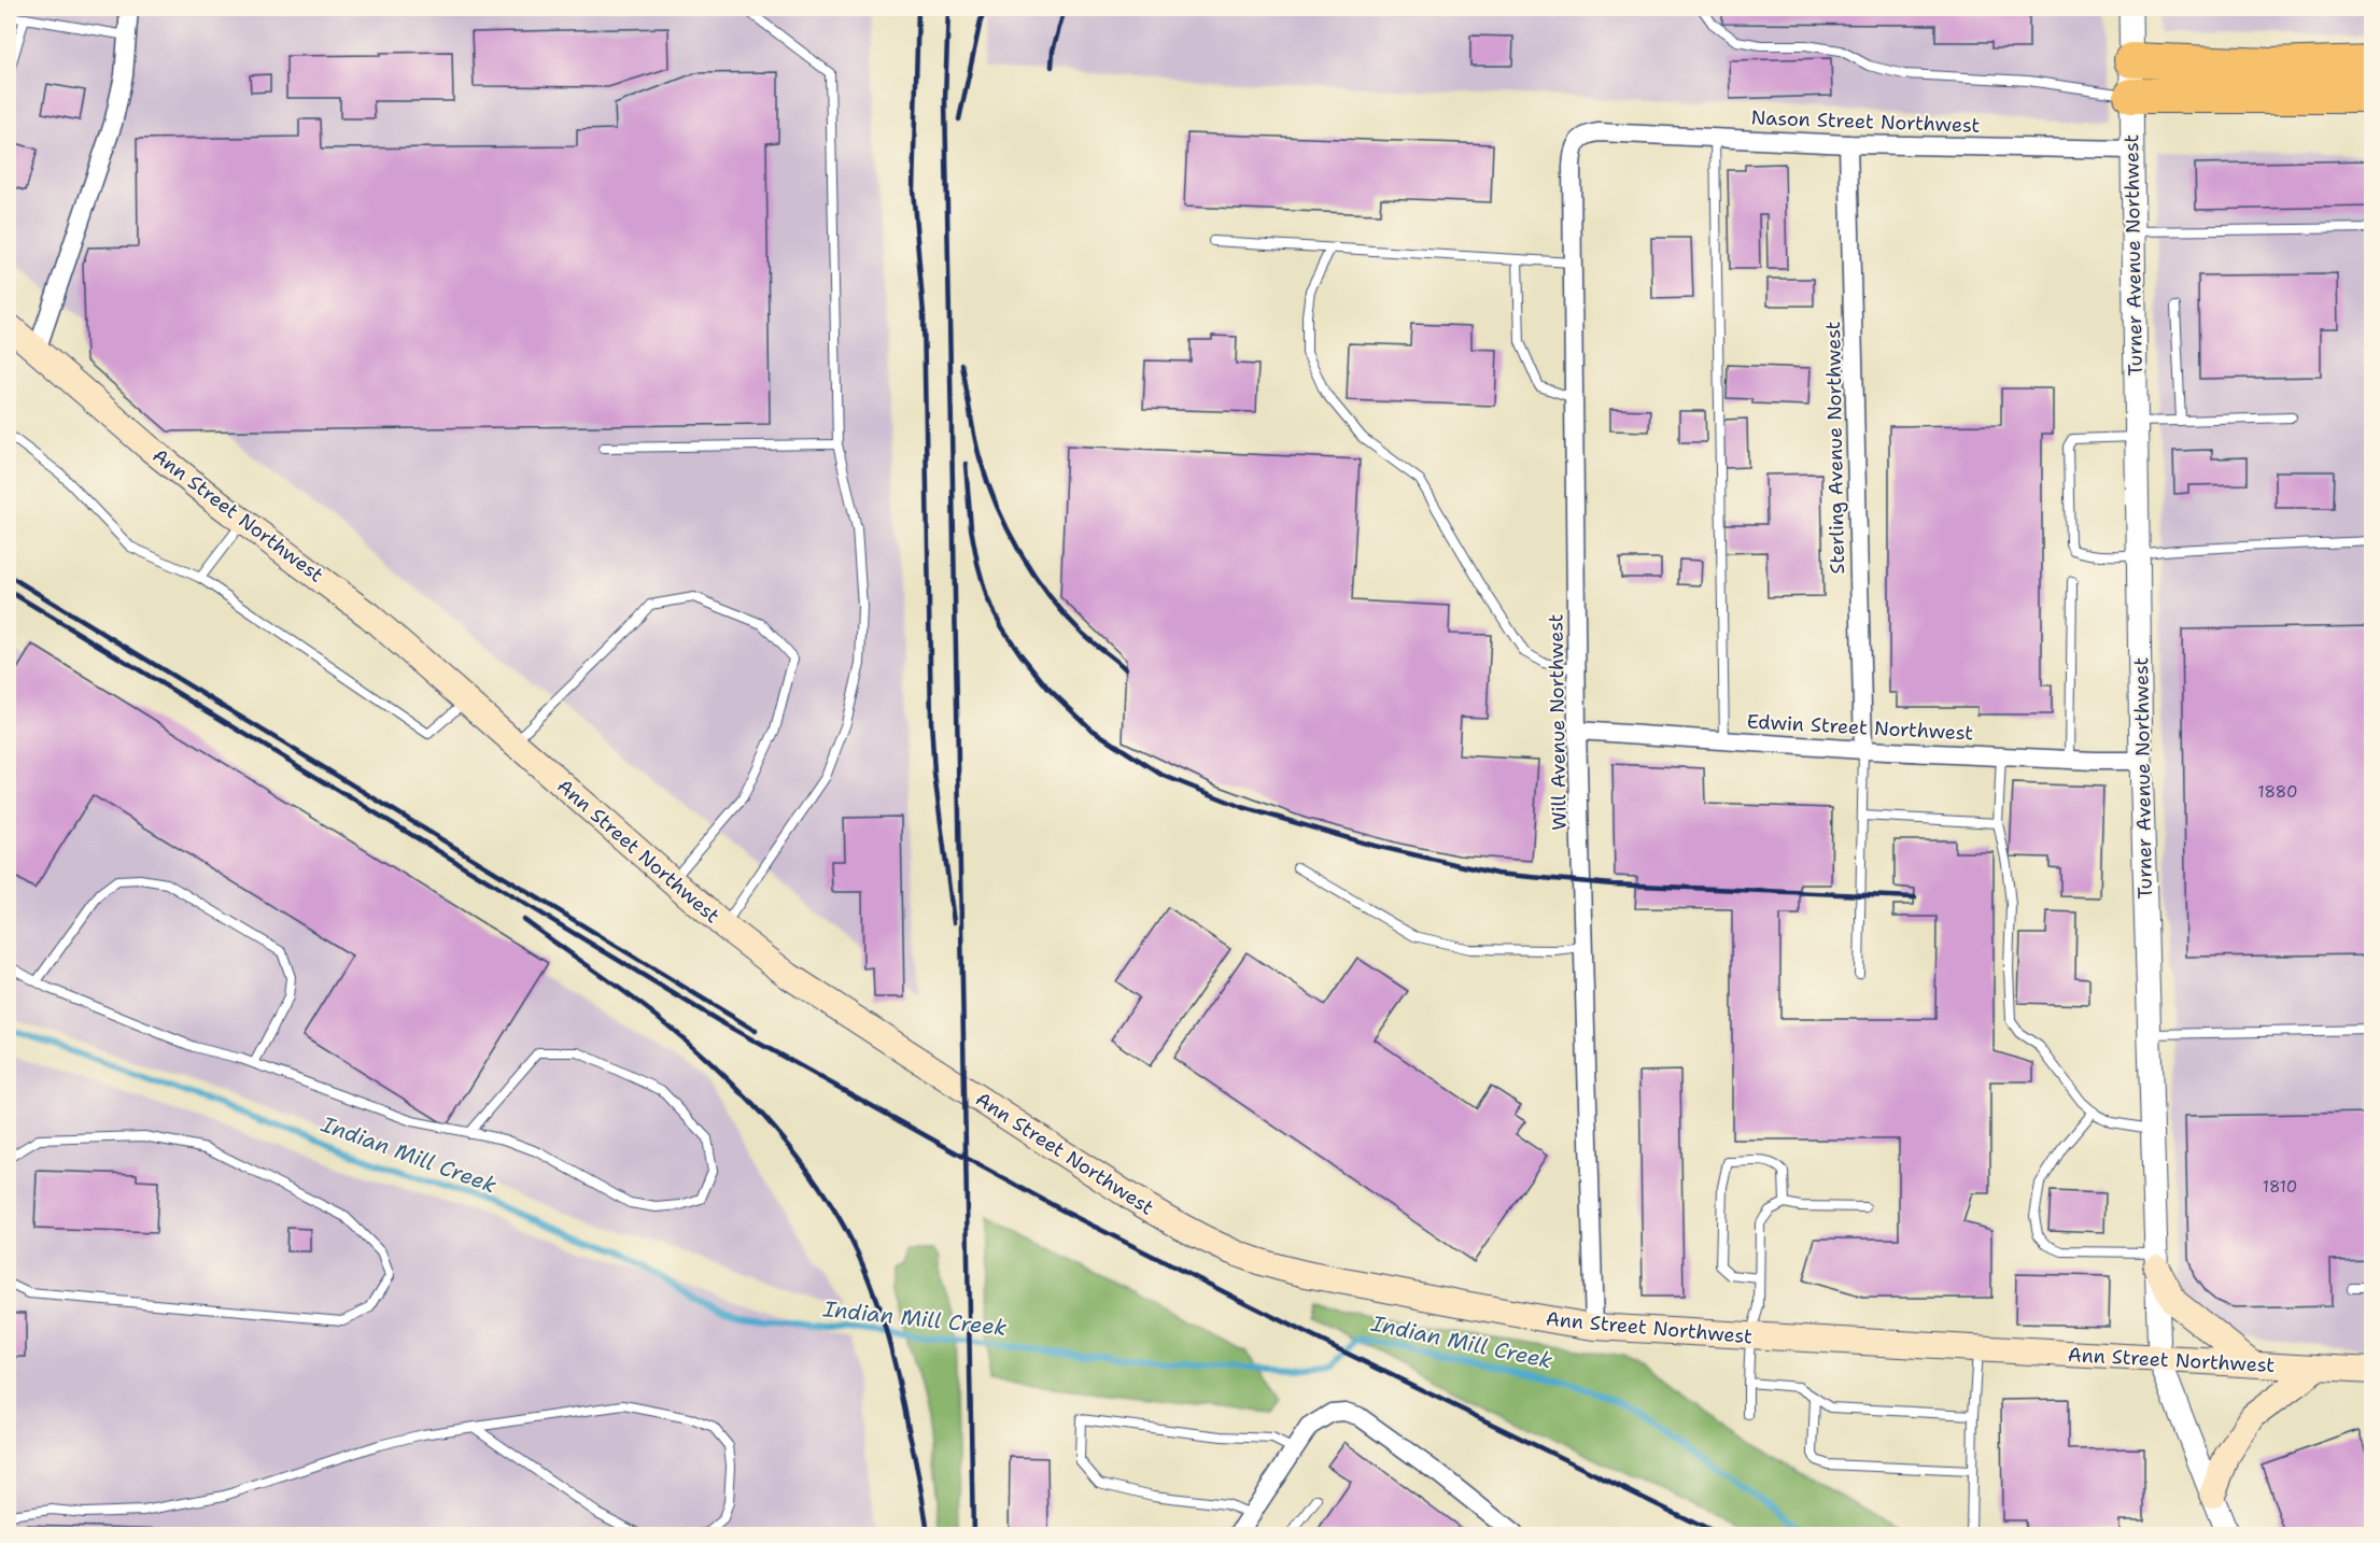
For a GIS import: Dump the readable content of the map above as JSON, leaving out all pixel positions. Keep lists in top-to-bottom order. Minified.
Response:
{"streets":{"main road":["Ann Street Northwest"],"street":["Nason Street Northwest","Turner Avenue Northwest","Sterling Avenue Northwest","Will Avenue Northwest","Edwin Street Northwest"]},"crossings":[["Nason Street Northwest","Turner Avenue Northwest"],["Nason Street Northwest","Sterling Avenue Northwest"],["Nason Street Northwest","Will Avenue Northwest"],["Turner Avenue Northwest","Ann Street Northwest"],["Turner Avenue Northwest","Edwin Street Northwest"],["Sterling Avenue Northwest","Edwin Street Northwest"],["Ann Street Northwest","Will Avenue Northwest"],["Will Avenue Northwest","Edwin Street Northwest"]],"water":["Indian Mill Creek"],"house_numbers":["1880","1810"]}
